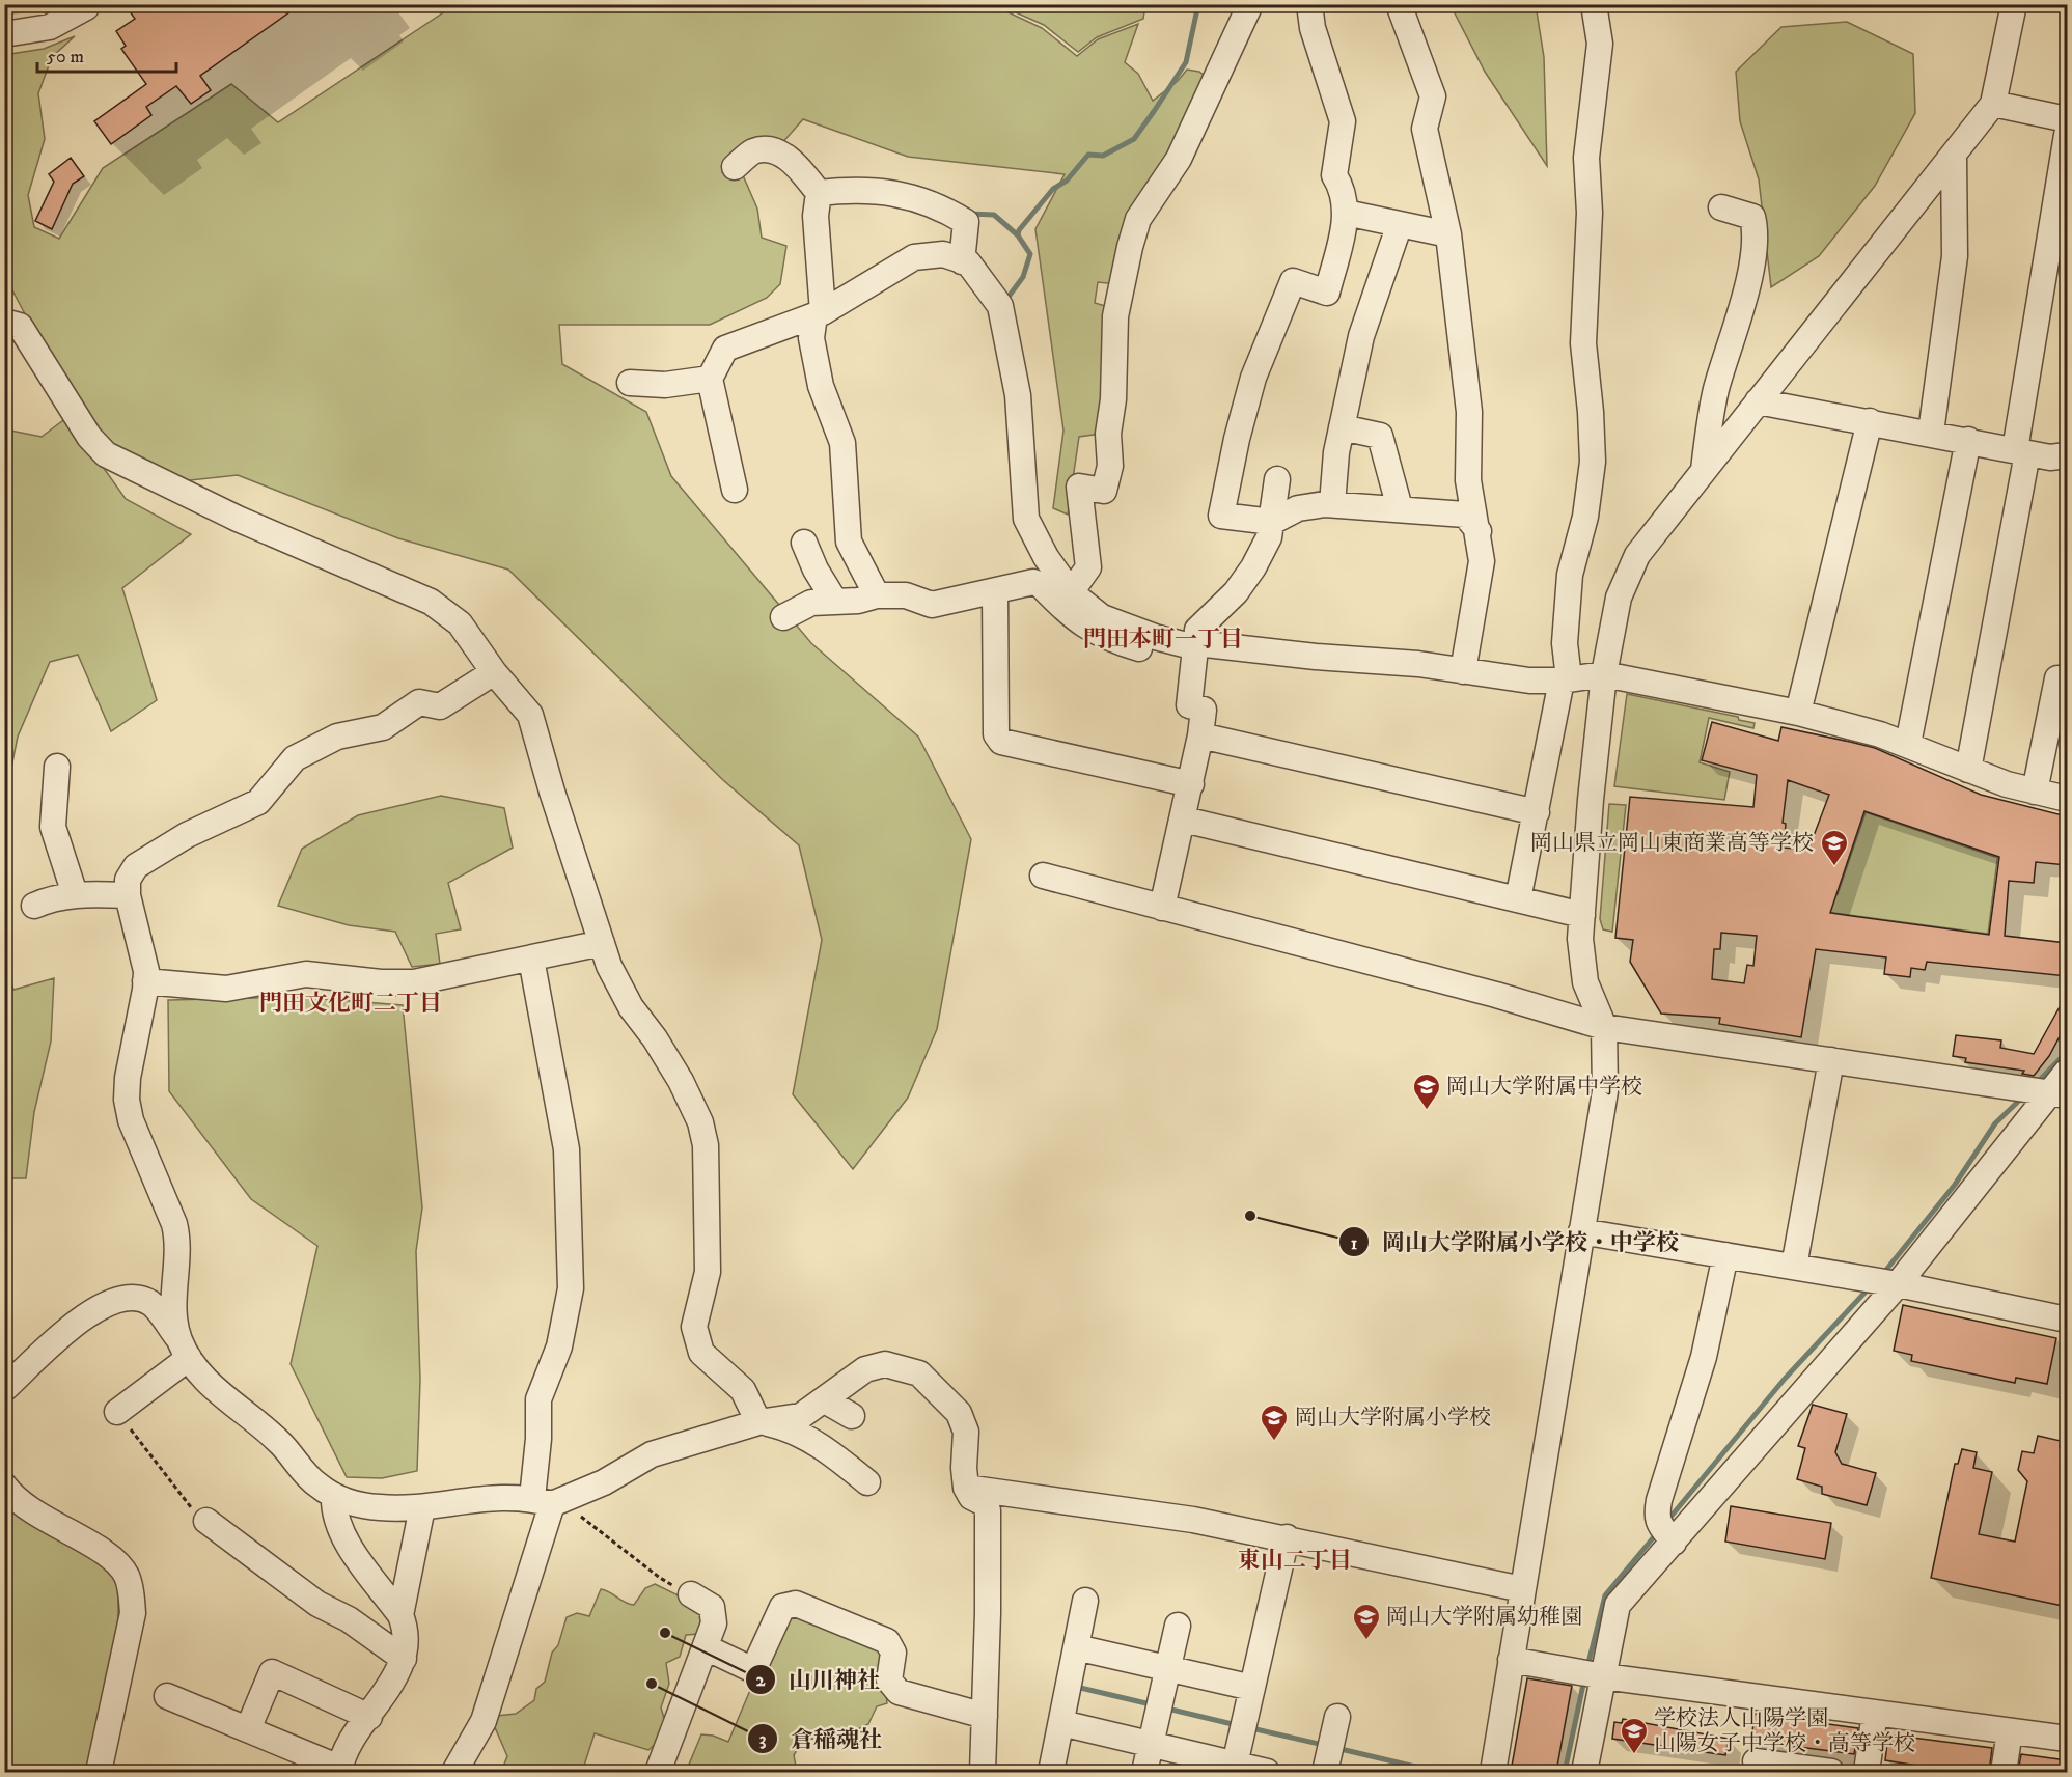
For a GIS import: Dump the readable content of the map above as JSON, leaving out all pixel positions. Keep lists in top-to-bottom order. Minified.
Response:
{"districts":["門田本町一丁目","門田文化町二丁目","東山二丁目"],"places":{"school or university":["岡山県立岡山東商業高等学校","岡山大学附属中学校","岡山大学附属小学校","岡山大学附属幼稚園","学校法人山陽学園 山陽女子中学校・高等学校"],"other":["岡山大学附属小学校・中学校","山川神社","倉稲魂社"]},"scale_bar":"50 m"}
